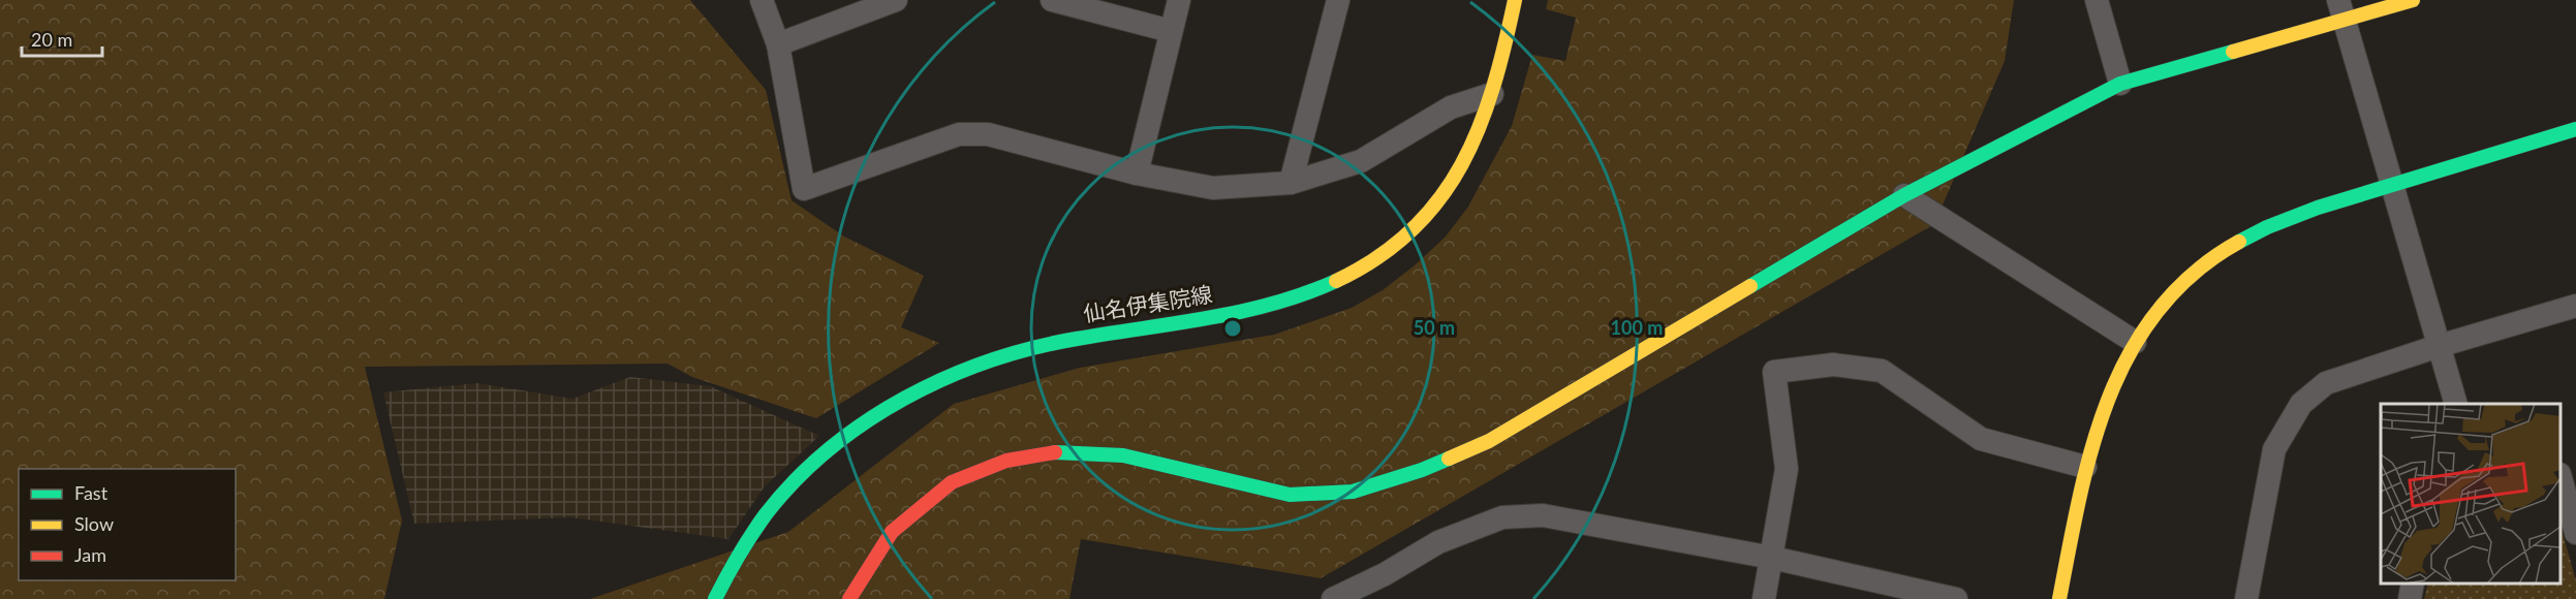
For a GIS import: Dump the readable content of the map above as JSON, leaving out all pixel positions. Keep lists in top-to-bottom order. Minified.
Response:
{"streets":{"street":["仙名伊集院線"]},"legend":["Fast","Slow","Jam"],"scale_bar":"20 m","rings":["50 m","100 m"]}
